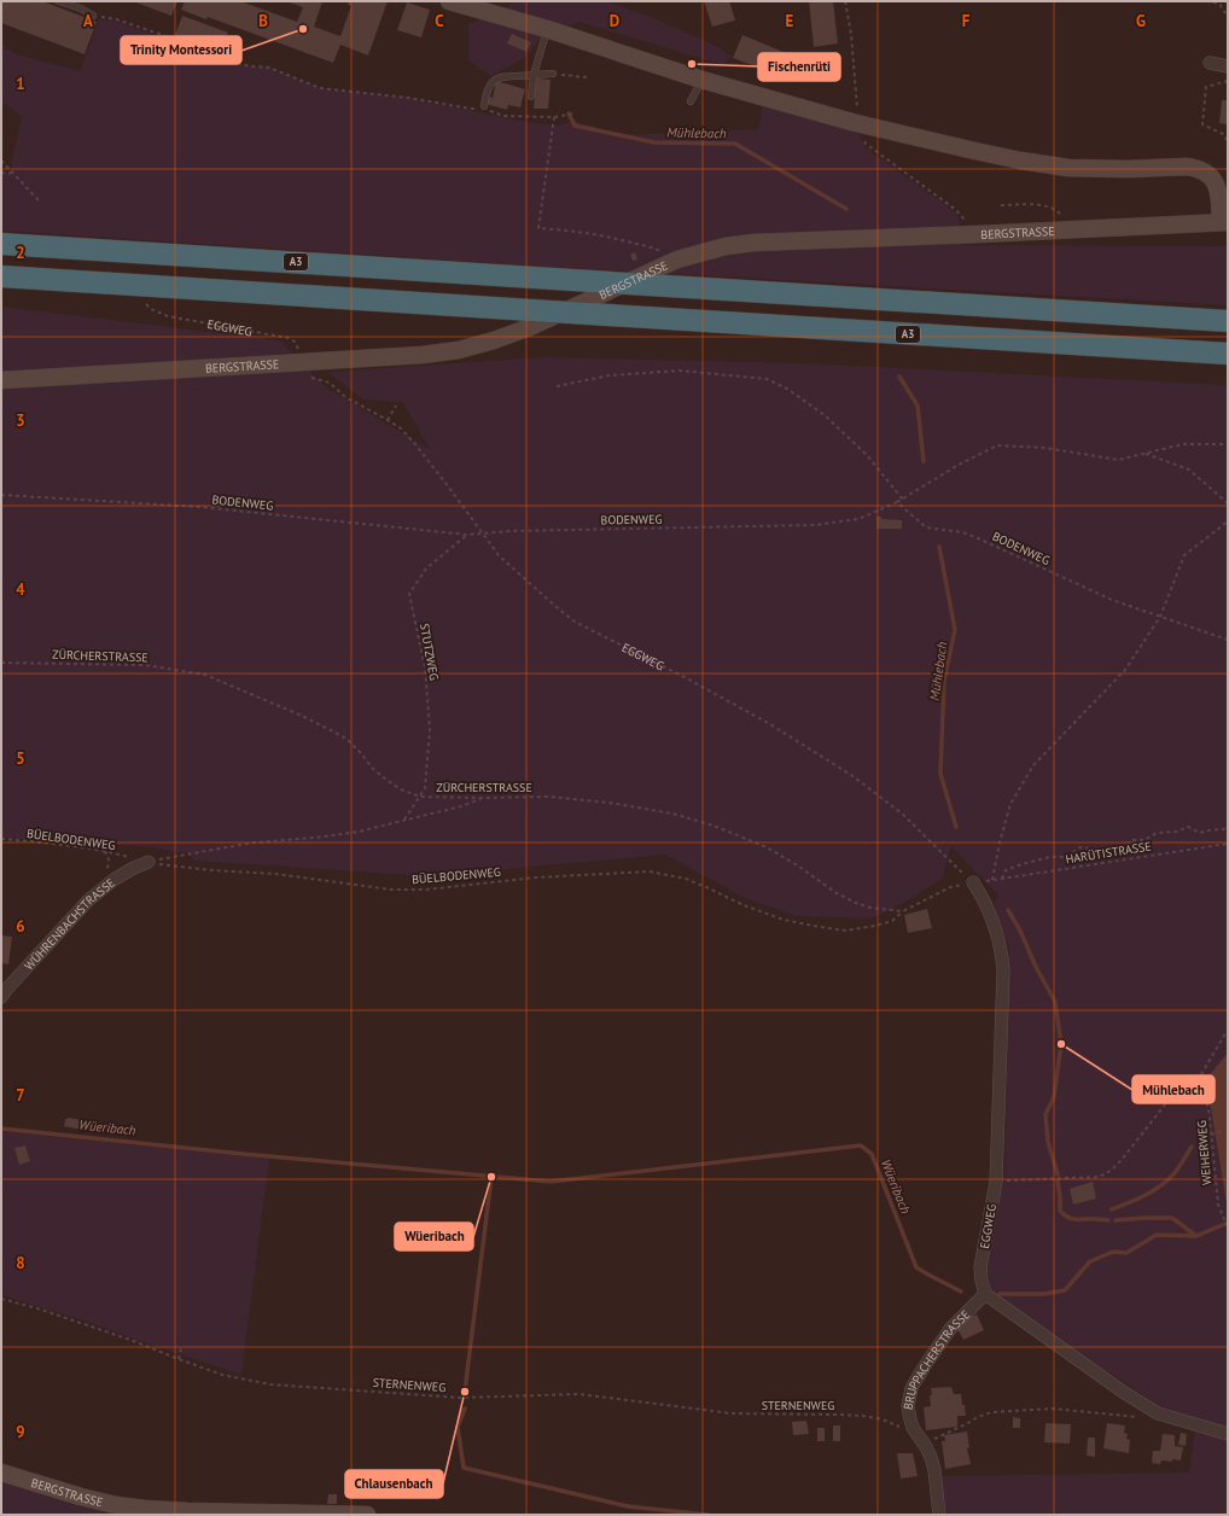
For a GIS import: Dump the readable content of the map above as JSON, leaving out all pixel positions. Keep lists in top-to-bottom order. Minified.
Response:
{"streets":{"highway":["A3"],"street":["BERGSTRASSE","EGGWEG","WÜHRENBACHSTRASSE","BRUPPACHERSTRASSE"],"path":["BODENWEG","STUTZWEG","ZÜRCHERSTRASSE","BÜELBODENWEG","HARÜTISTRASSE","WEIHERWEG","STERNENWEG"]},"crossings":[["BERGSTRASSE","EGGWEG"],["EGGWEG","BODENWEG"],["EGGWEG","BRUPPACHERSTRASSE"],["BODENWEG","STUTZWEG"],["BODENWEG","HARÜTISTRASSE"],["STUTZWEG","ZÜRCHERSTRASSE"],["ZÜRCHERSTRASSE","BÜELBODENWEG"],["BÜELBODENWEG","WÜHRENBACHSTRASSE"],["BRUPPACHERSTRASSE","STERNENWEG"]],"water":["Mühlebach","Wüeribach"],"places":["Trinity Montessori","Fischenrüti","Mühlebach","Wüeribach","Chlausenbach"],"grid":{"columns":["A","B","C","D","E","F","G"],"rows":["1","2","3","4","5","6","7","8","9"]}}
